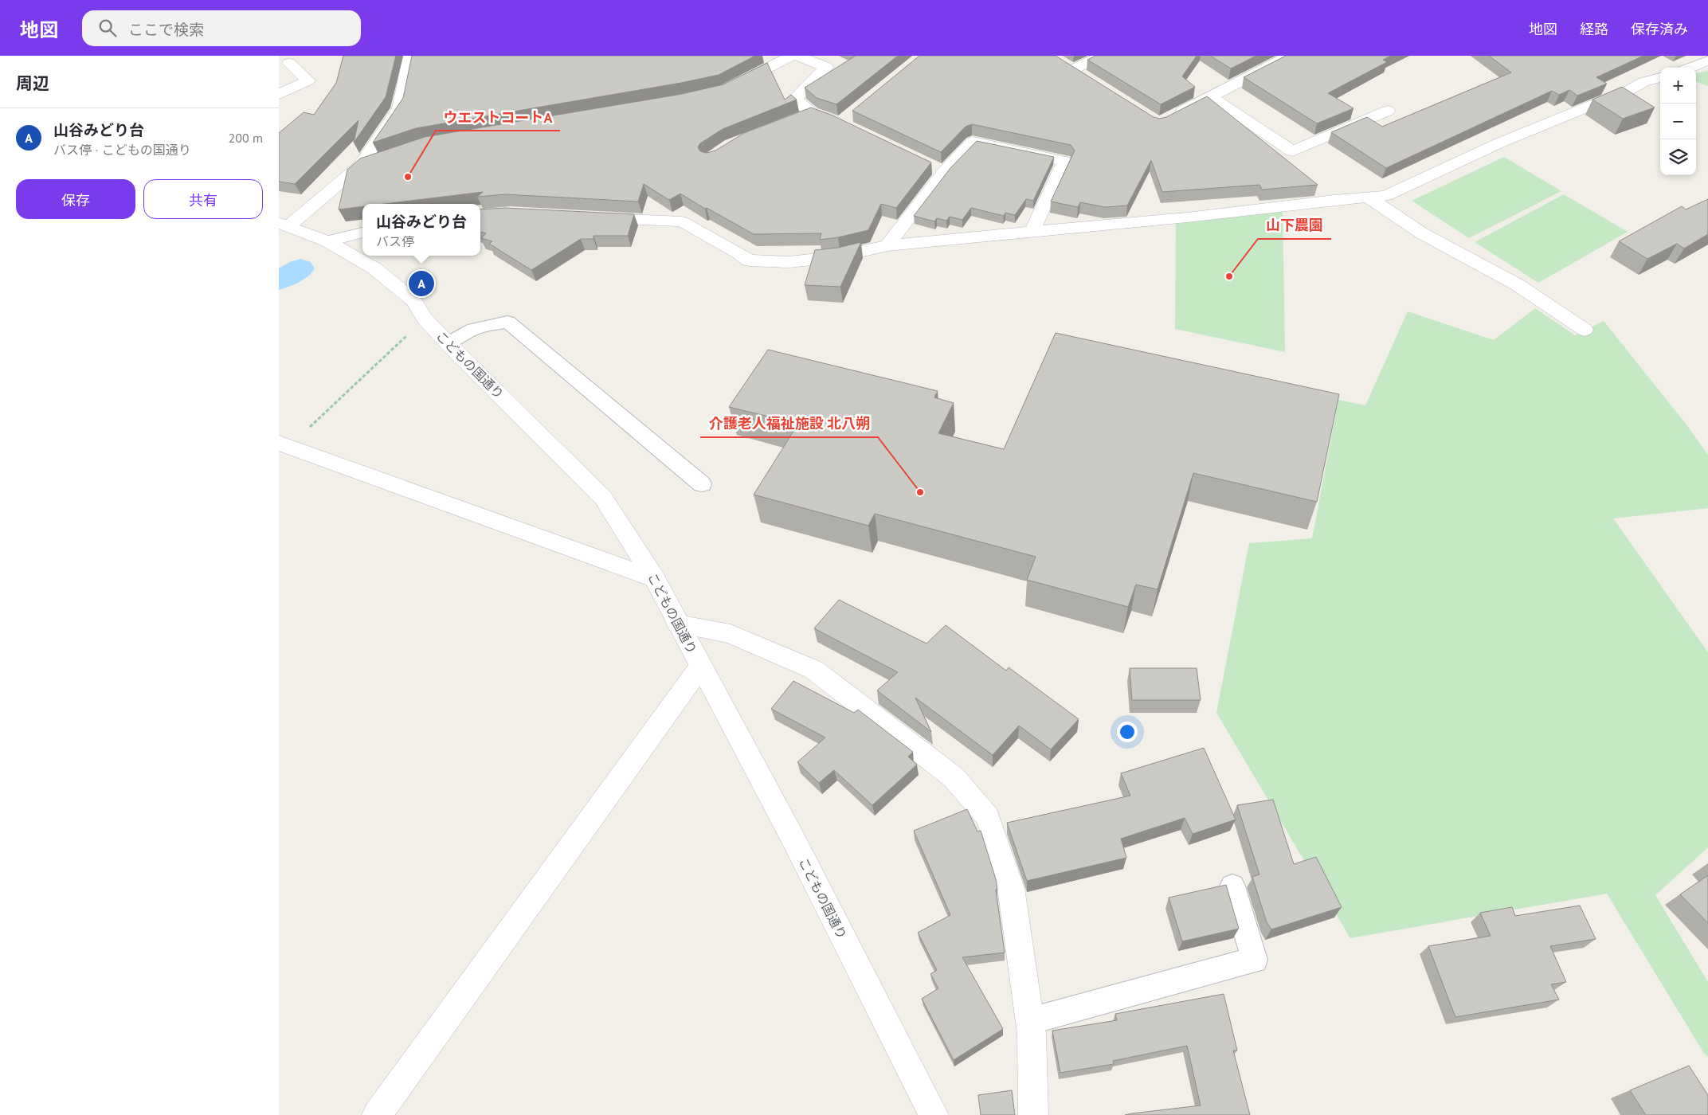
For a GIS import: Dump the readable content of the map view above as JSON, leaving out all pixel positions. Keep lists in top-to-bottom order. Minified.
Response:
{"streets":{"street":["こどもの国通り"]},"places":["ウエストコートA","山下農園","介護老人福祉施設 北八朔"],"page":{"header":"地図","search":"ここで検索","nav":["地図","経路","保存済み"],"heading":"周辺","map_buttons":["+","−"],"list":[{"mark":"A","name":"山谷みどり台","note":"バス停 · こどもの国通り","value":"200 m"}],"buttons":["保存","共有"],"popup":["山谷みどり台","バス停"],"pins":"A"}}
